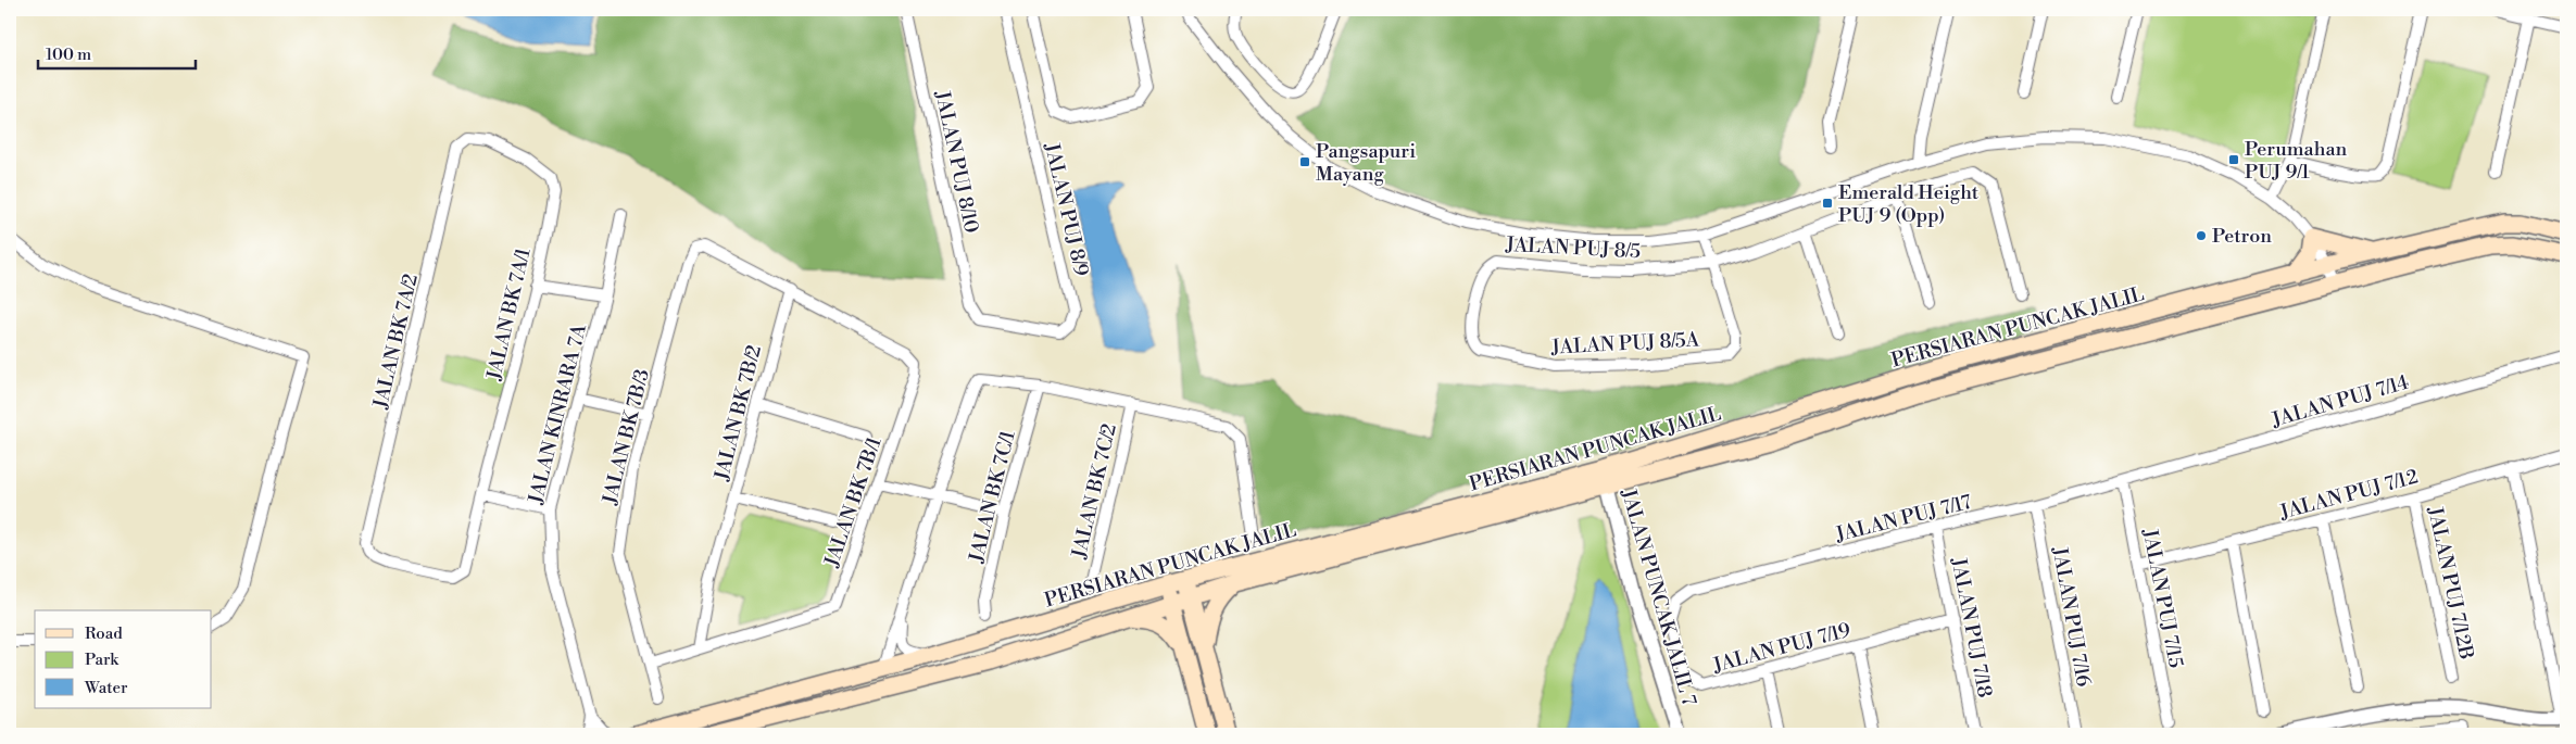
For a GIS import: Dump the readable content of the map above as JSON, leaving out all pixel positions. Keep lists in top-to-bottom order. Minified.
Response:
{"streets":{"main road":["PERSIARAN PUNCAK JALIL"],"street":["JALAN PUJ 8/10","JALAN PUJ 8/9","JALAN PUJ 8/5","JALAN BK 7A/1","JALAN BK 7A/2","JALAN PUJ 8/5A","JALAN PUJ 7/14","JALAN BK 7B/2","JALAN KINRARA 7A","JALAN BK 7B/3","JALAN BK 7C/2","JALAN PUJ 7/12","JALAN BK 7C/1","JALAN BK 7B/1","JALAN PUJ 7/17","JALAN PUJ 7/12B","JALAN PUNCAK JALIL 7","JALAN PUJ 7/15","JALAN PUJ 7/16","JALAN PUJ 7/18","JALAN PUJ 7/19"]},"crossings":[["JALAN PUJ 8/10","JALAN PUJ 8/9"],["JALAN PUJ 8/5","JALAN PUJ 8/5A"],["JALAN BK 7A/1","JALAN BK 7A/2"],["PERSIARAN PUNCAK JALIL","JALAN PUNCAK JALIL 7"],["JALAN PUJ 7/14","JALAN PUJ 7/17"],["JALAN PUJ 7/14","JALAN PUJ 7/15"],["JALAN BK 7B/2","JALAN BK 7B/3"],["JALAN BK 7B/2","JALAN BK 7B/1"],["JALAN BK 7B/3","JALAN BK 7B/1"],["JALAN PUJ 7/12","JALAN PUJ 7/12B"],["JALAN PUJ 7/12","JALAN PUJ 7/15"],["JALAN PUJ 7/17","JALAN PUJ 7/15"],["JALAN PUJ 7/17","JALAN PUJ 7/16"],["JALAN PUJ 7/17","JALAN PUJ 7/18"],["JALAN PUJ 7/17","JALAN PUJ 7/19"],["JALAN PUJ 7/18","JALAN PUJ 7/19"]],"places":{"transit":["Perumahan PUJ 9/1","Pangsapuri Mayang","Emerald Height PUJ 9 (Opp)"],"other":["Petron"]},"legend":["Road","Park","Water"],"scale_bar":"100 m"}
